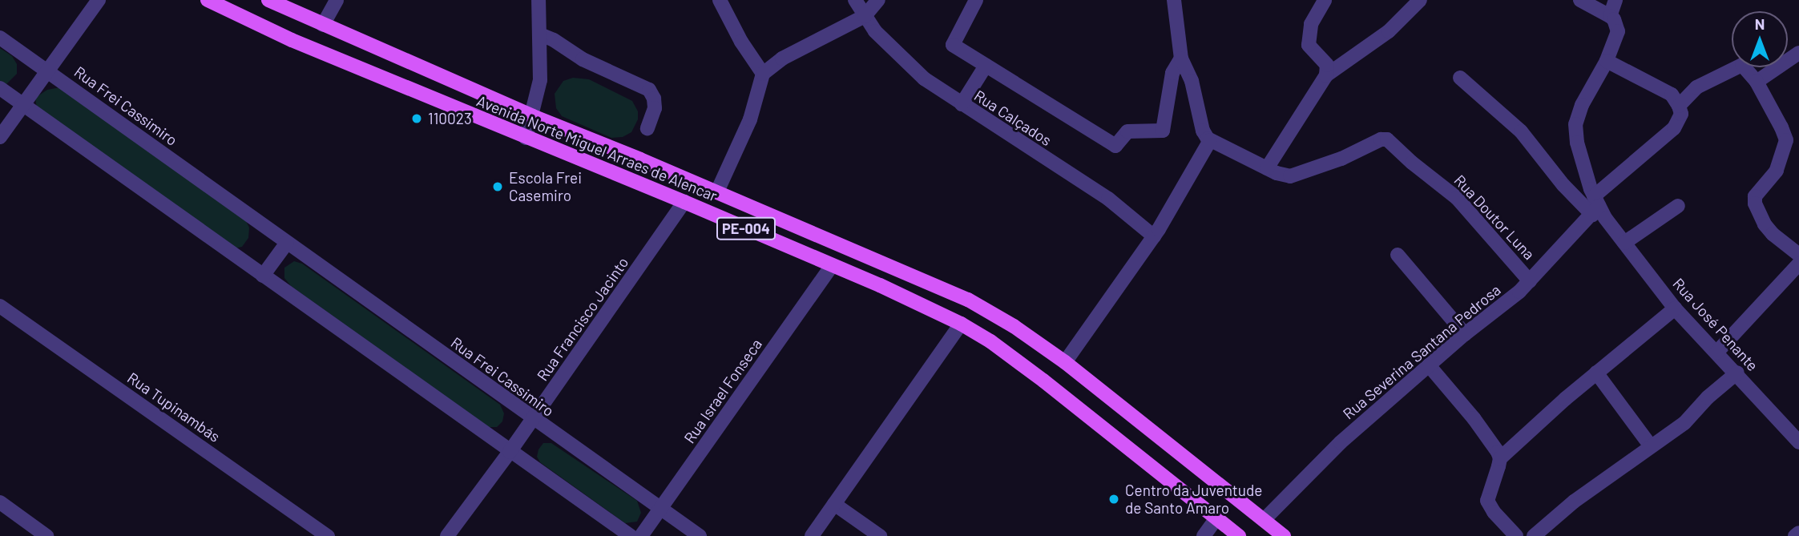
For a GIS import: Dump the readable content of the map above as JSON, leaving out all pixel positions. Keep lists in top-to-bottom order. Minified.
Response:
{"streets":{"main road":["Avenida Norte Miguel Arraes de Alencar","PE-004"],"street":["Rua Frei Cassimiro","Rua Calçados","Rua Doutor Luna","Rua Francisco Jacinto","Rua José Penante","Rua Severina Santana Pedrosa","Rua Israel Fonseca","Rua Tupinambás"]},"crossings":[["Rua Frei Cassimiro","Rua Francisco Jacinto"],["Rua Frei Cassimiro","Rua Israel Fonseca"],["Avenida Norte Miguel Arraes de Alencar","Rua Francisco Jacinto"],["Avenida Norte Miguel Arraes de Alencar","Rua Severina Santana Pedrosa"],["Avenida Norte Miguel Arraes de Alencar","Rua Israel Fonseca"],["Rua Doutor Luna","Rua Severina Santana Pedrosa"],["Rua José Penante","Rua Severina Santana Pedrosa"]],"places":["110023","Escola Frei Casemiro","Centro da Juventude de Santo Amaro"],"north":"top"}
